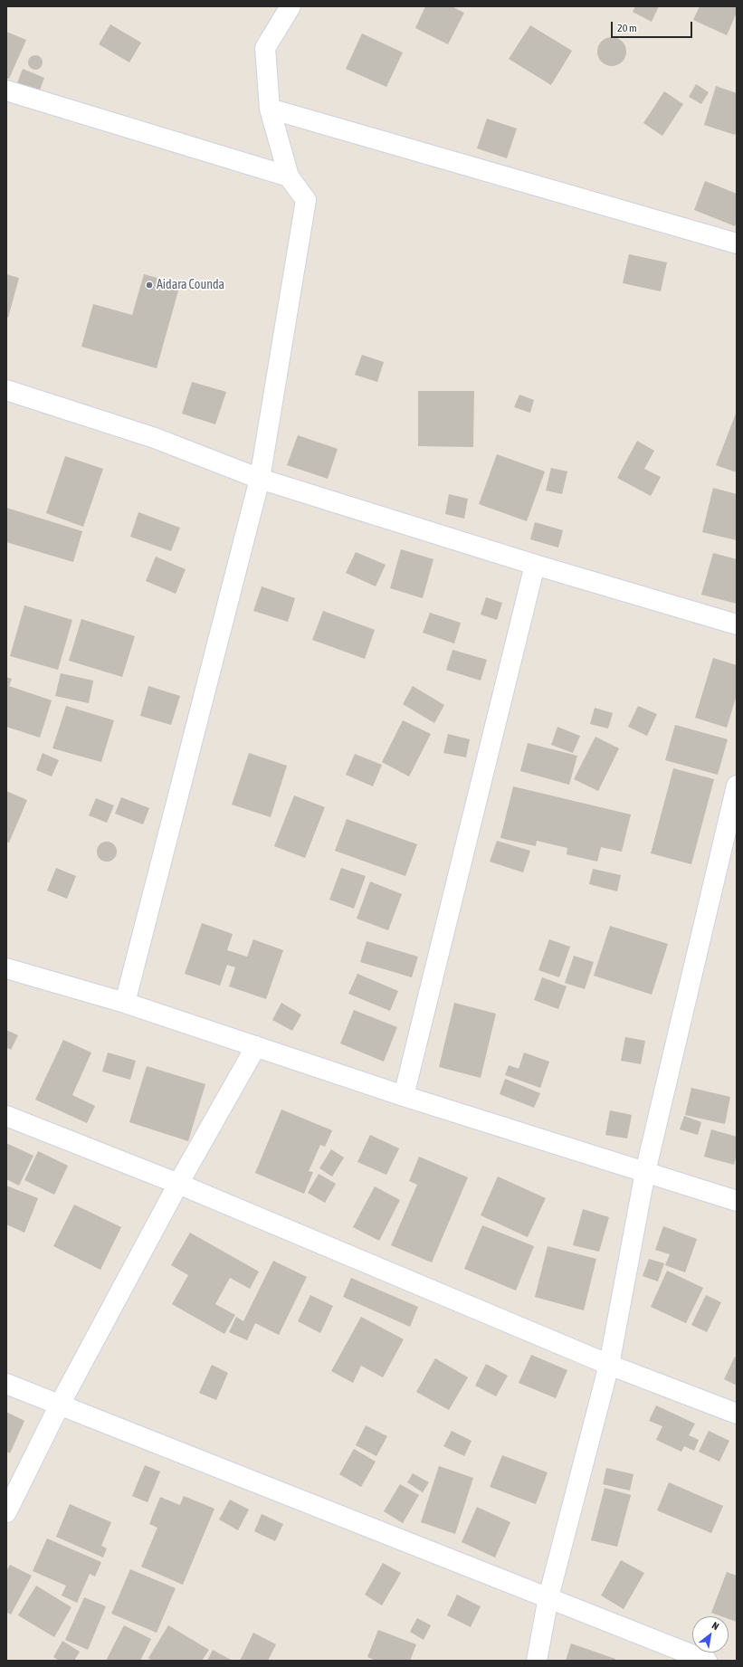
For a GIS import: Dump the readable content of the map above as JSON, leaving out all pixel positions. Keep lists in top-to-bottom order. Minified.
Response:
{"places":["Aidara Counda"],"scale_bar":"20 m","north":"top right"}
